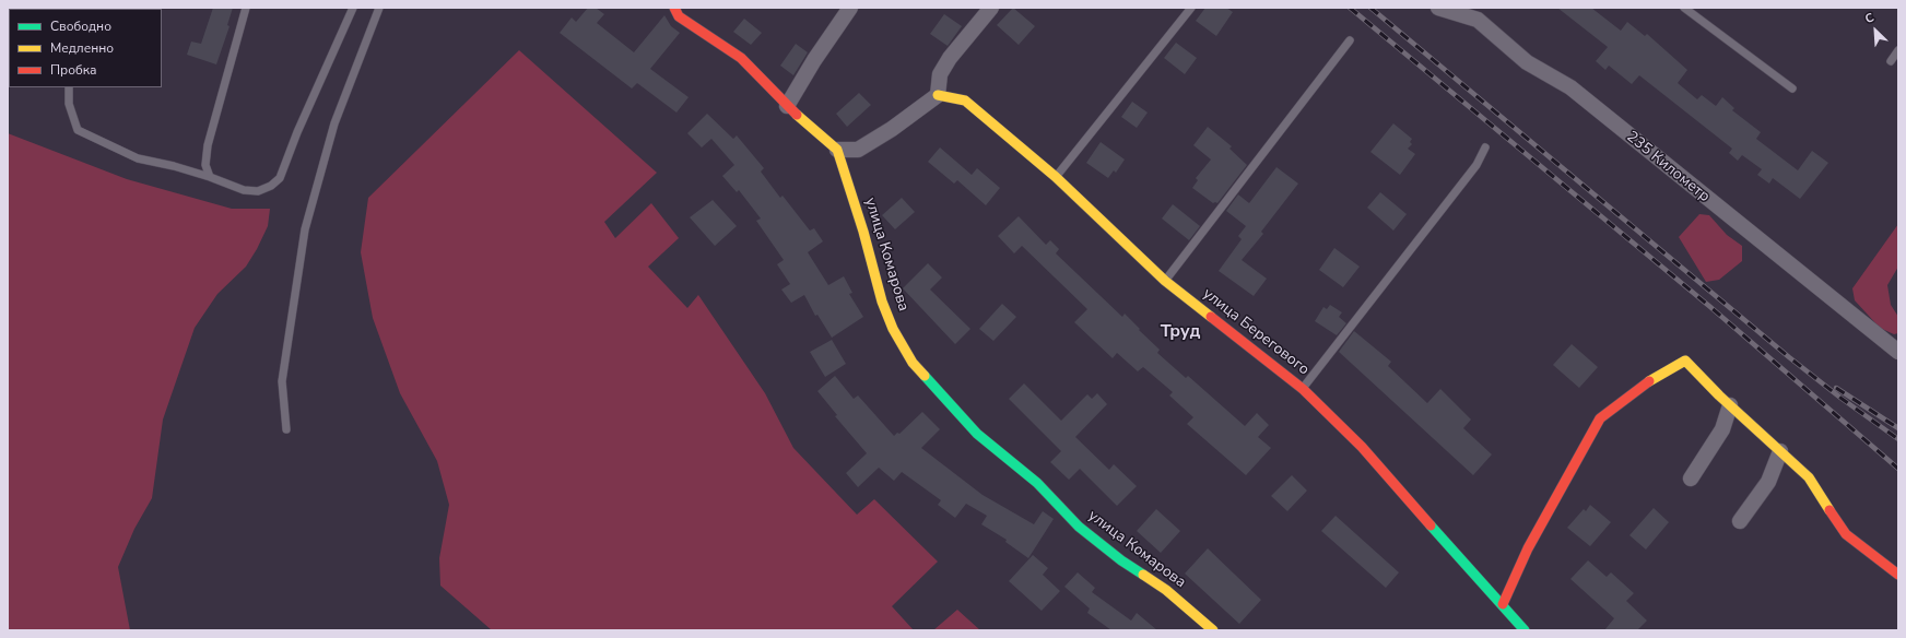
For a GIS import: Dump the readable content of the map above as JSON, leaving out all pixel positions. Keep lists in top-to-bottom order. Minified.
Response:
{"streets":{"street":["235 Километр","улица Комарова","улица Берегового"]},"districts":["Труд"],"legend":["Свободно","Медленно","Пробка"],"north":"top left"}
